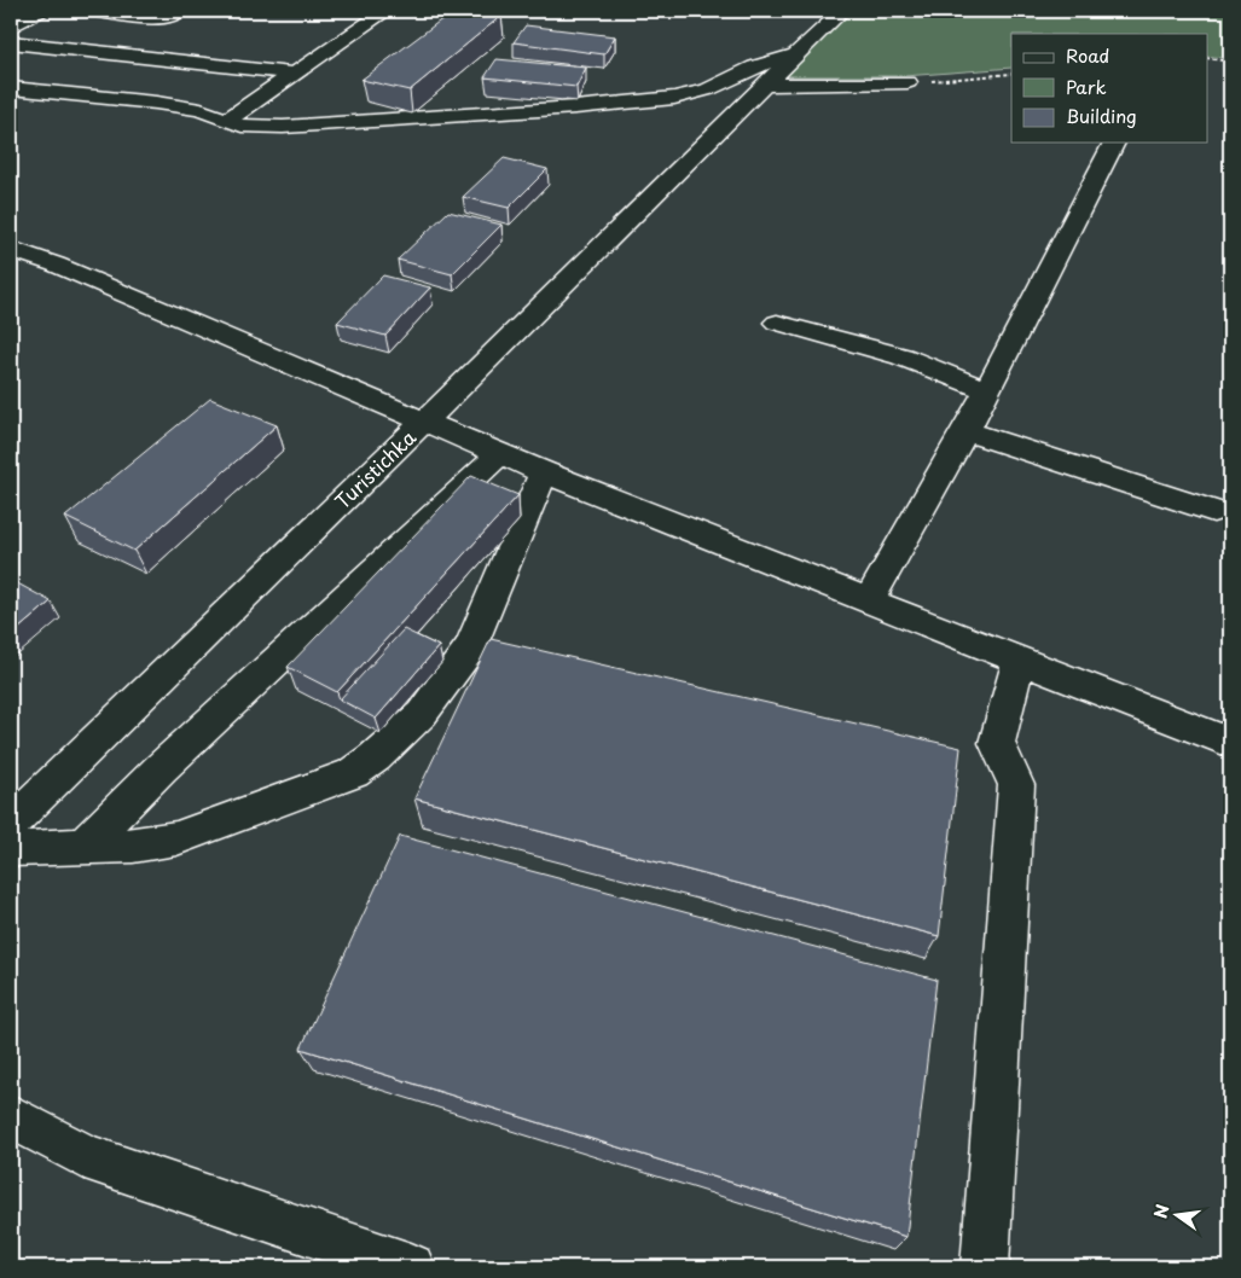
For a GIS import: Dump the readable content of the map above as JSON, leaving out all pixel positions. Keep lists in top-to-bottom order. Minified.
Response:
{"streets":{"street":["Turistichka"]},"legend":["Road","Park","Building"],"north":"left"}
